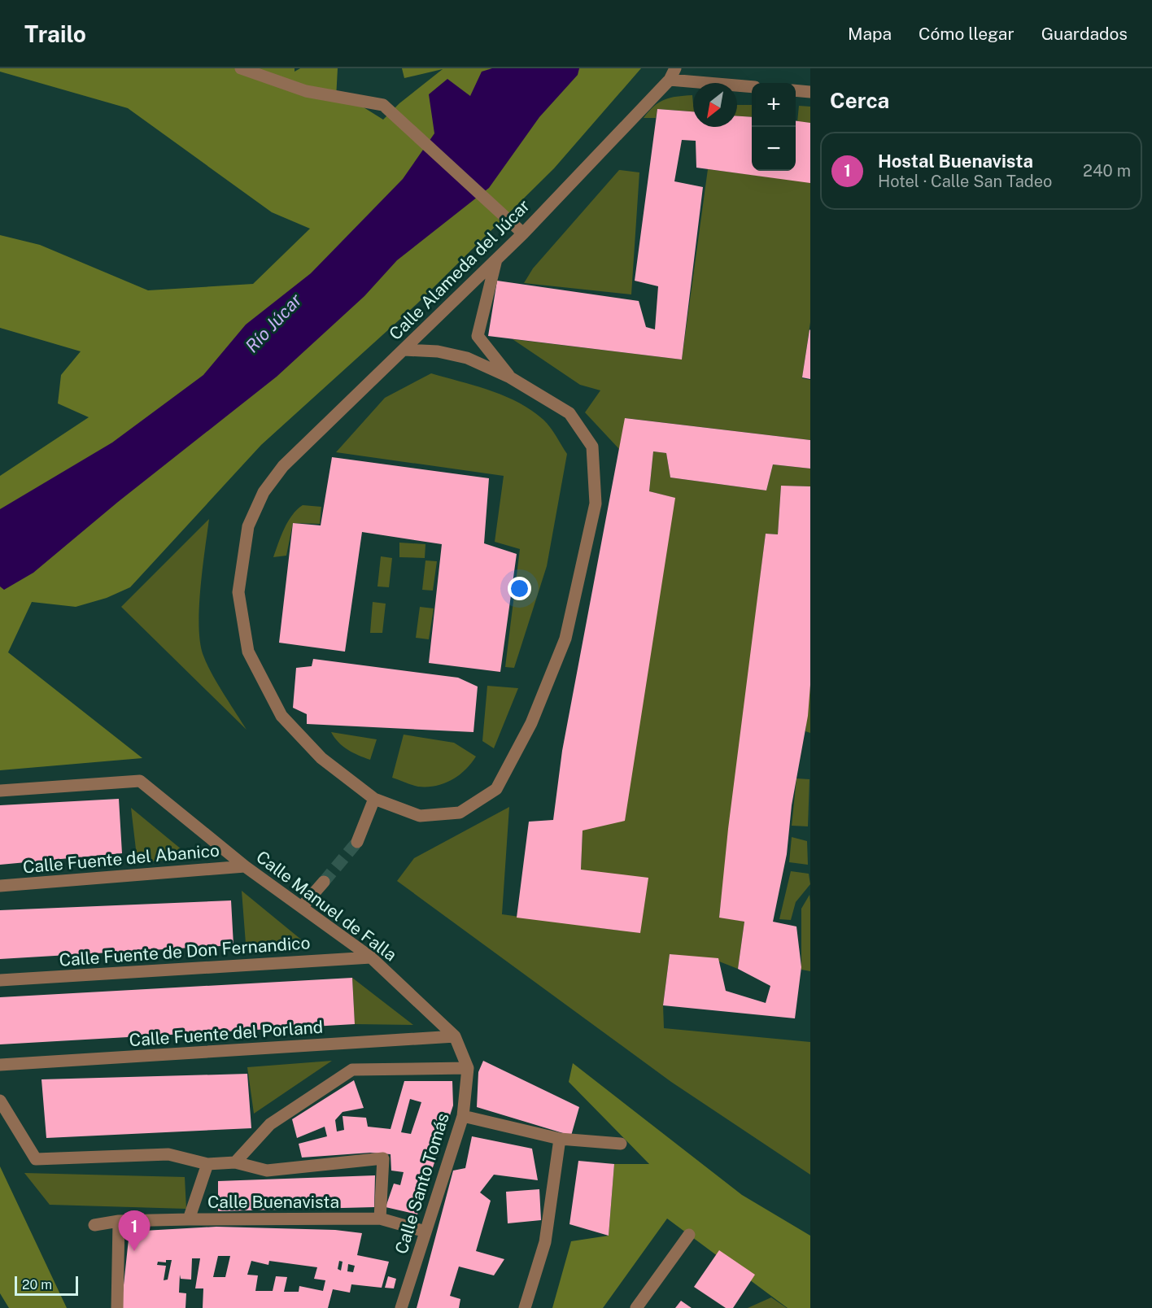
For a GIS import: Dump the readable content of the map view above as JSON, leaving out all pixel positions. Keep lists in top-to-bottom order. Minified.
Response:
{"streets":{"street":["Calle Alameda del Júcar","Calle Fuente del Abanico","Calle Manuel de Falla","Calle Fuente de Don Fernandico","Calle Fuente del Porland","Calle Santo Tomás","Calle Buenavista"]},"crossings":[["Calle Fuente del Abanico","Calle Manuel de Falla"],["Calle Manuel de Falla","Calle Fuente de Don Fernandico"],["Calle Manuel de Falla","Calle Fuente del Porland"],["Calle Manuel de Falla","Calle Santo Tomás"],["Calle Santo Tomás","Calle Buenavista"]],"water":["Río Júcar"],"scale_bar":"20 m","north":"bottom left","page":{"header":"Trailo","nav":["Mapa","Cómo llegar","Guardados"],"heading":"Cerca","map_buttons":["+","−"],"list":[{"mark":"1","name":"Hostal Buenavista","note":"Hotel · Calle San Tadeo","value":"240 m"}],"pins":"1","scale":"20 m"}}
